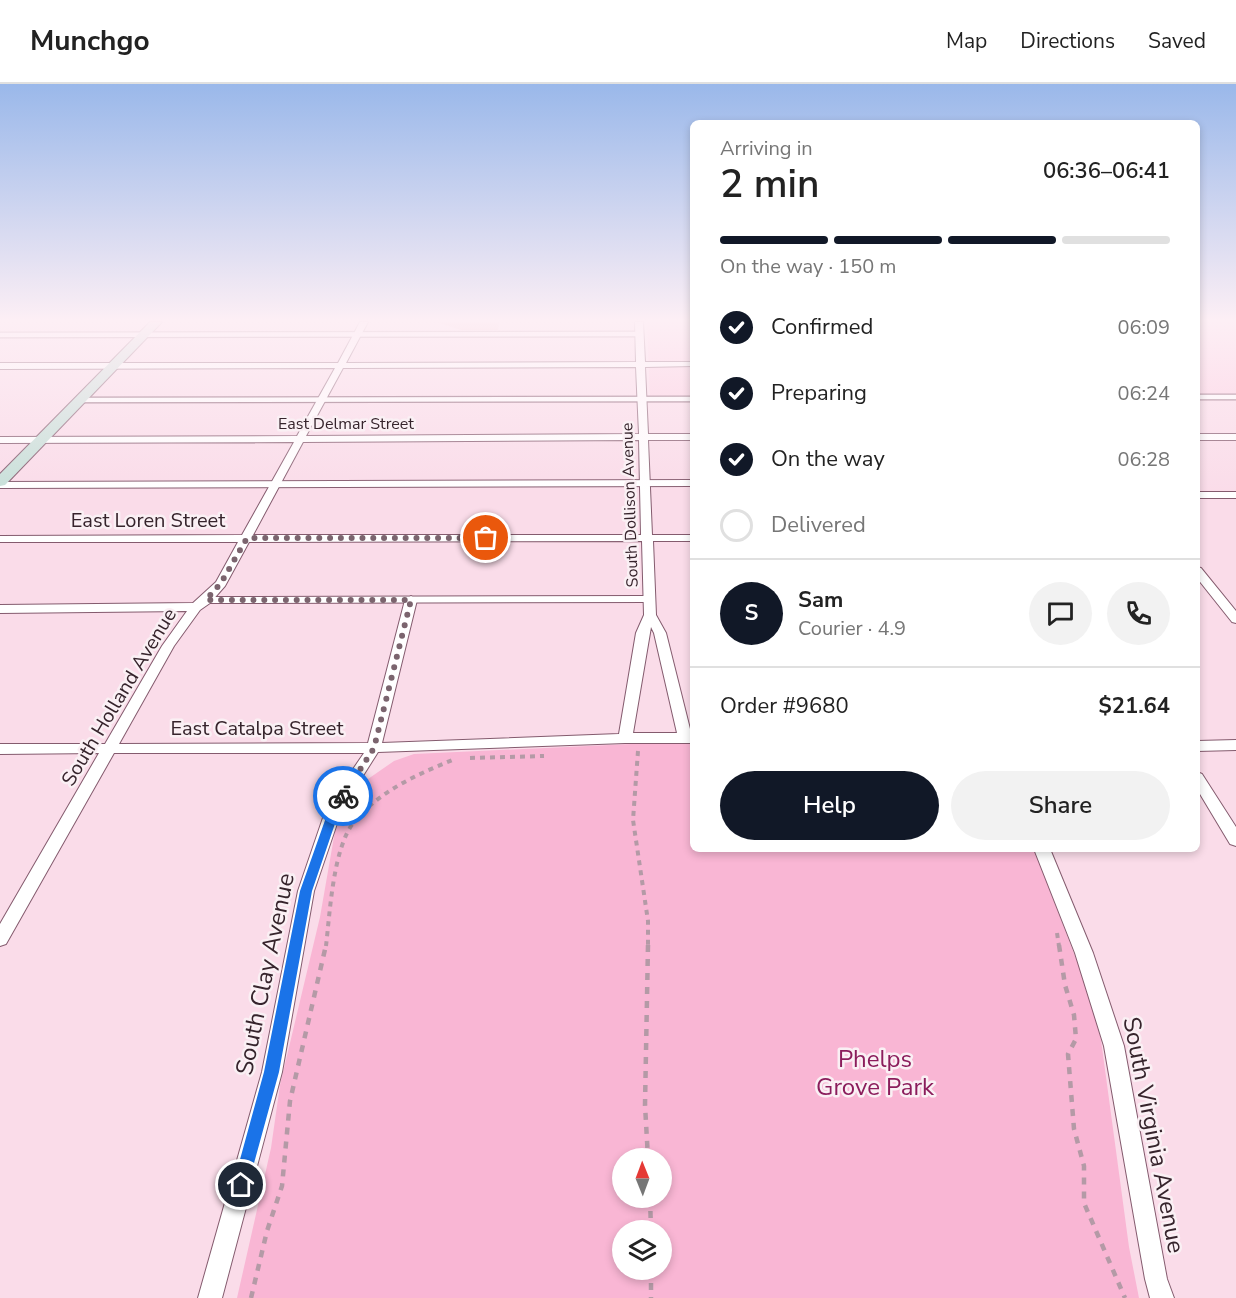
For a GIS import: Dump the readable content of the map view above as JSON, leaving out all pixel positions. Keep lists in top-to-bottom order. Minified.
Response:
{"streets":{"street":["East Delmar Street","South Dollison Avenue","East Loren Street","South Holland Avenue","East Catalpa Street","South Clay Avenue","South Virginia Avenue"]},"crossings":[["East Delmar Street","South Dollison Avenue"],["East Delmar Street","South Holland Avenue"],["South Dollison Avenue","East Loren Street"],["South Dollison Avenue","East Catalpa Street"],["East Loren Street","South Holland Avenue"],["South Holland Avenue","East Catalpa Street"],["East Catalpa Street","South Clay Avenue"]],"parks":["Phelps Grove Park"],"north":"top","page":{"header":"Munchgo","nav":["Map","Directions","Saved"],"heading":["2 min","Arriving in","06:36–06:41"],"panel":["Sam","Courier · 4.9","Order #9680","$21.64"],"bar":"On the way · 150 m","list":[["Confirmed","06:09"],["Preparing","06:24"],["On the way","06:28"],"Delivered"],"round":"S","buttons":["Help","Share"]}}
